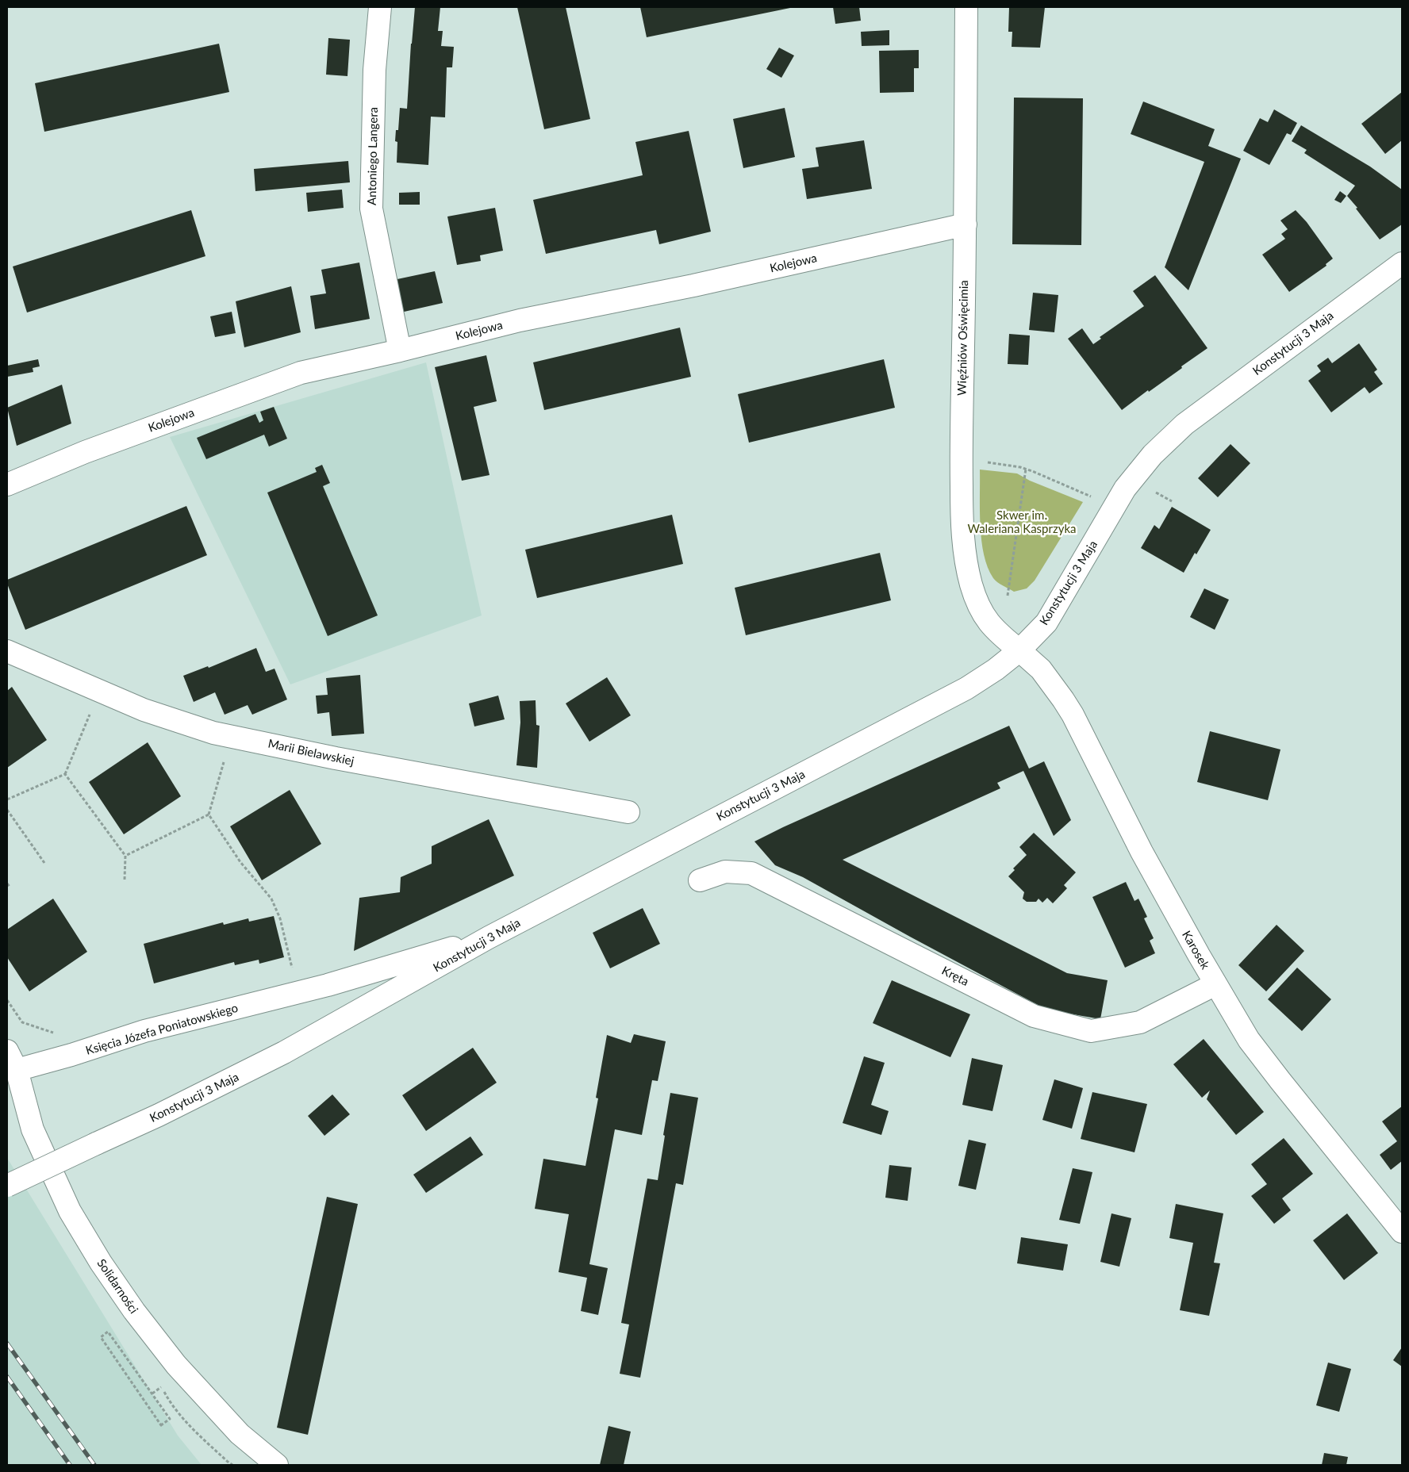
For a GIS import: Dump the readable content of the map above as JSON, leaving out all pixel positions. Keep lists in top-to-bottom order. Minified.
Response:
{"streets":{"street":["Antoniego Langera","Kolejowa","Więźniów Oświęcimia","Konstytucji 3 Maja","Marii Bielawskiej","Karosek","Kręta","Księcia Józefa Poniatowskiego","Solidarności"]},"crossings":[["Antoniego Langera","Kolejowa"],["Kolejowa","Więźniów Oświęcimia"],["Więźniów Oświęcimia","Konstytucji 3 Maja"],["Więźniów Oświęcimia","Karosek"],["Konstytucji 3 Maja","Karosek"],["Konstytucji 3 Maja","Księcia Józefa Poniatowskiego"],["Karosek","Kręta"],["Księcia Józefa Poniatowskiego","Solidarności"]],"parks":["Skwer im. Waleriana Kasprzyka"]}
